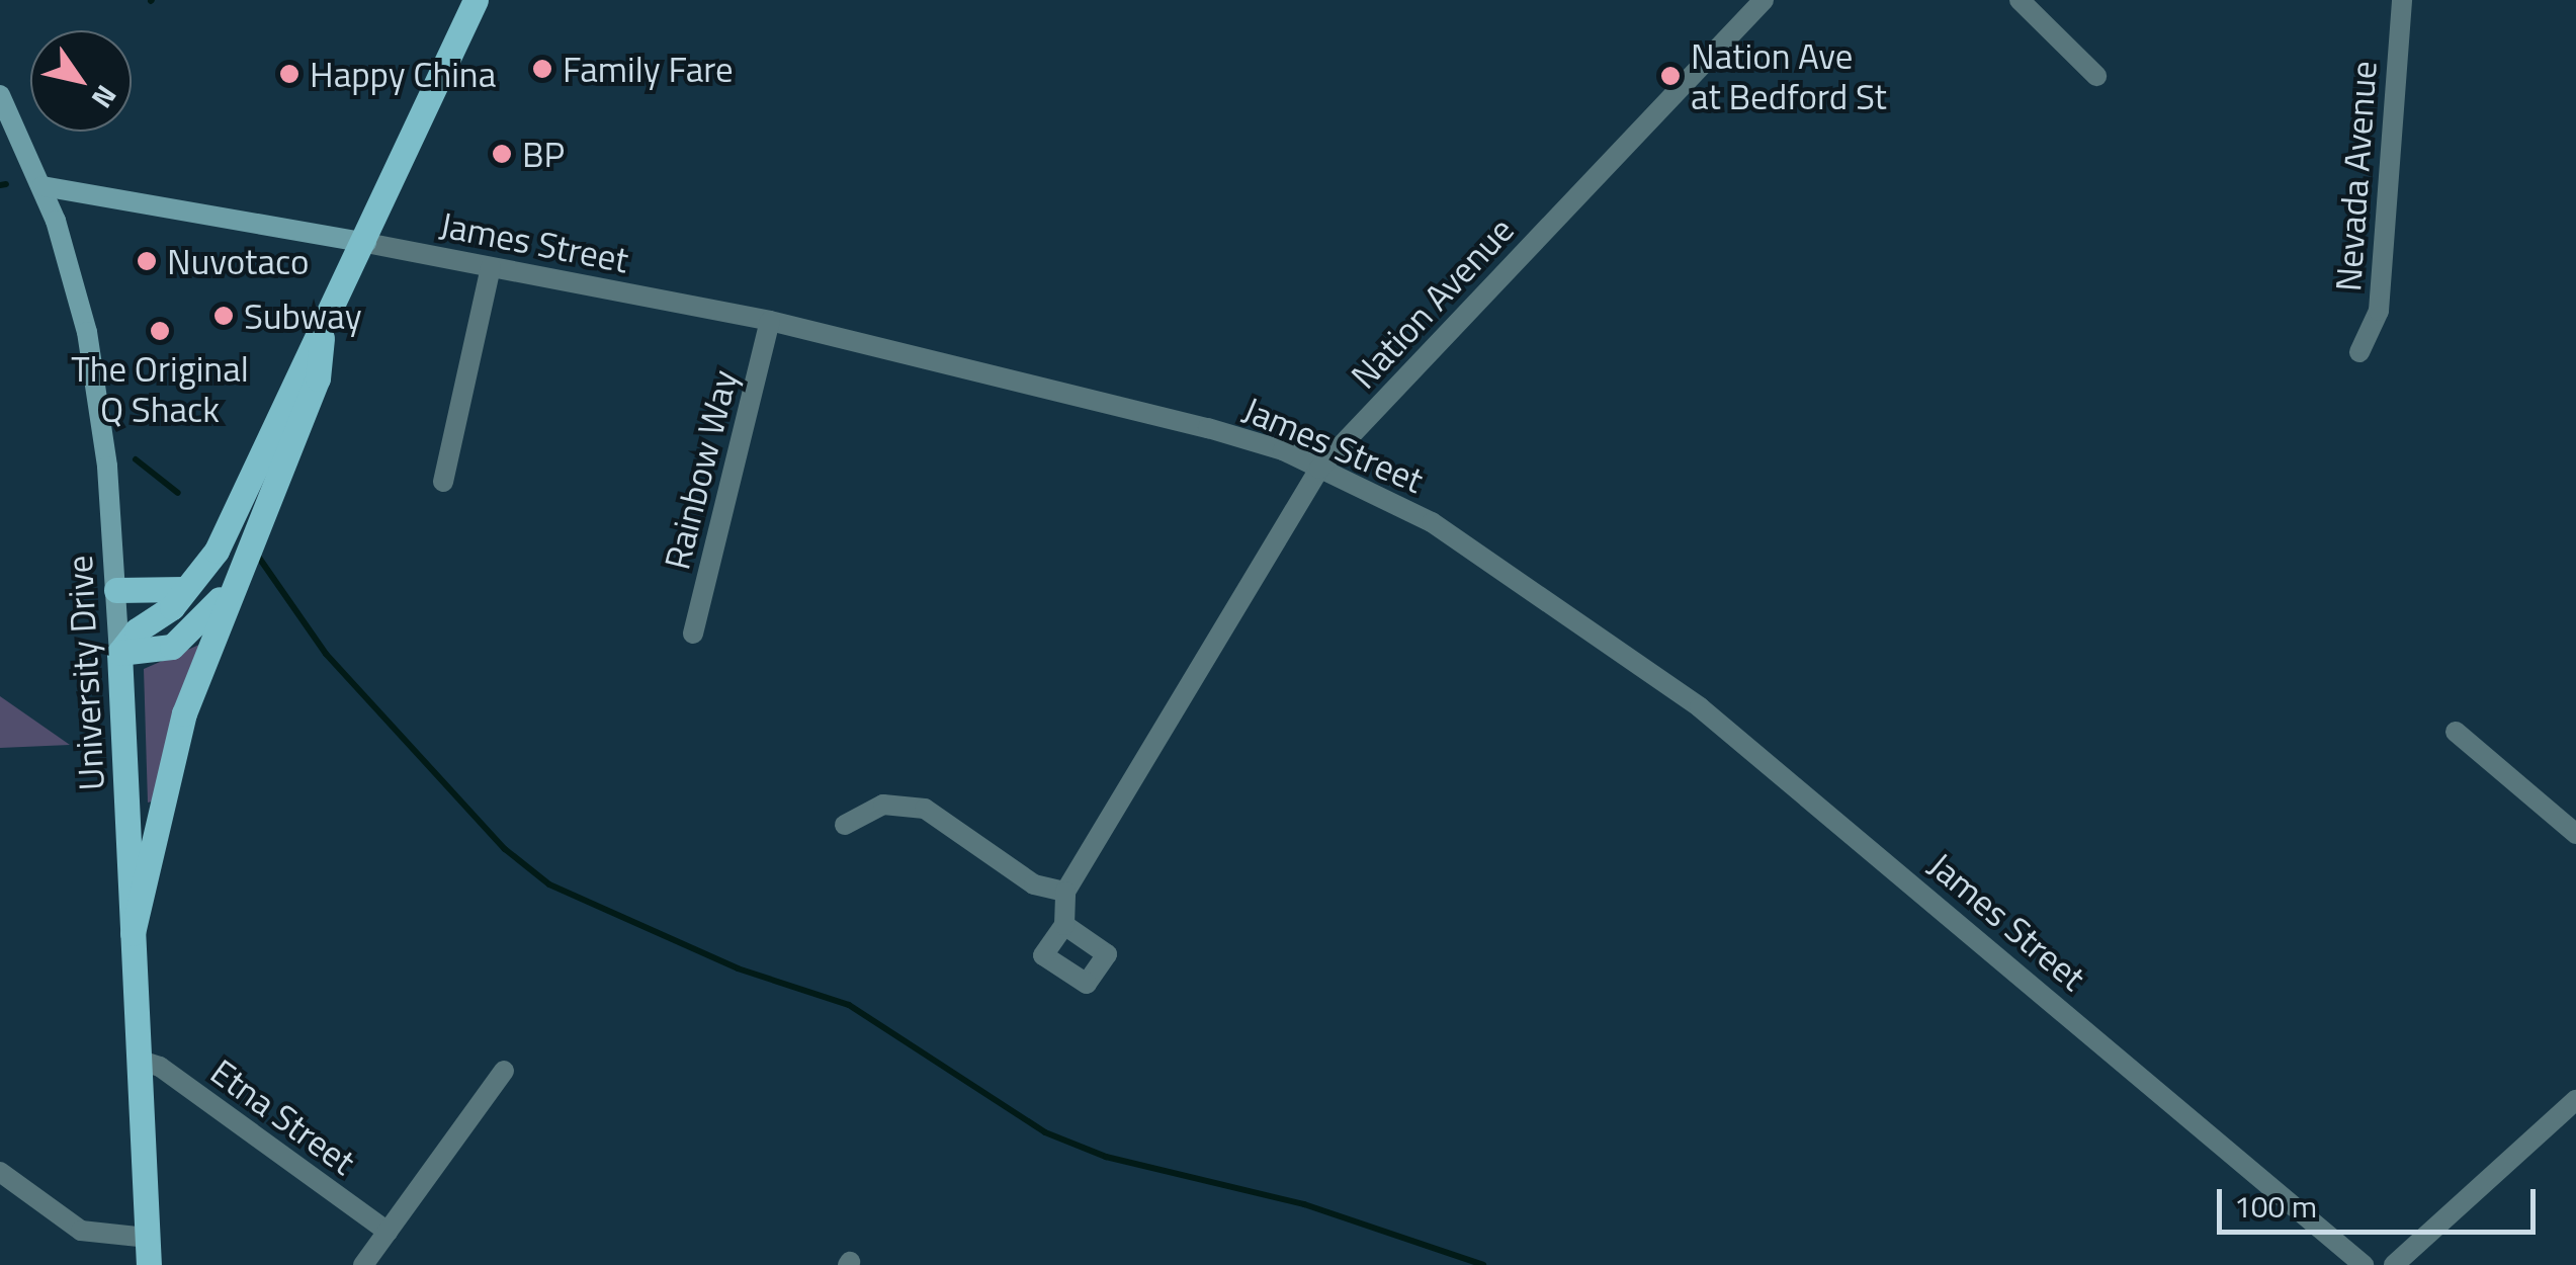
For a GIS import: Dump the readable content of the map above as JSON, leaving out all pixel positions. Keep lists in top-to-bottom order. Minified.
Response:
{"streets":{"main road":["University Drive"],"street":["Nevada Avenue","James Street","Nation Avenue","Rainbow Way","Etna Street"]},"crossings":[["James Street","Nation Avenue"],["James Street","Rainbow Way"],["James Street","University Drive"],["University Drive","Etna Street"]],"places":["Family Fare","Happy China","Nation Ave at Bedford St","BP","Nuvotaco","Subway","The Original Q Shack"],"scale_bar":"100 m","north":"bottom right"}
